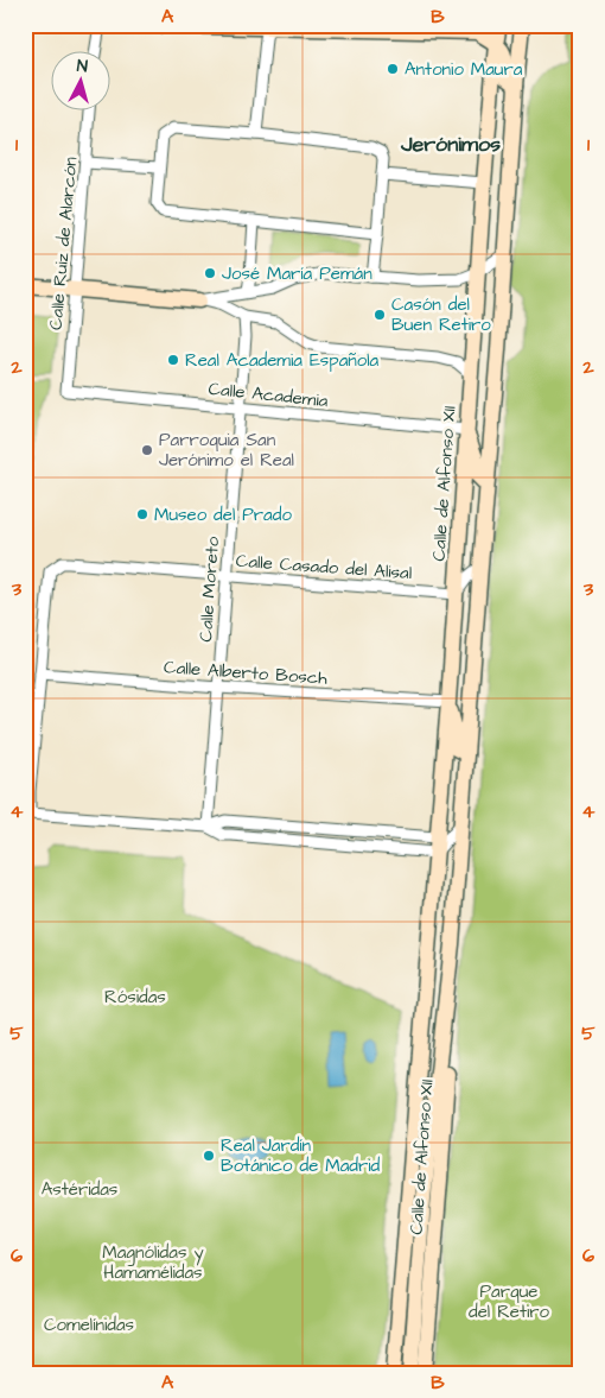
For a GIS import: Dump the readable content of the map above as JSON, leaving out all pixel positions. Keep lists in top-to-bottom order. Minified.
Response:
{"streets":{"main road":["Calle de Alfonso XII"],"street":["Calle Ruiz de Alarcón","Calle Academia","Calle Casado del Alisal","Calle Moreto","Calle Alberto Bosch"]},"crossings":[["Calle Ruiz de Alarcón","Calle Academia"],["Calle Academia","Calle de Alfonso XII"],["Calle Academia","Calle Moreto"],["Calle de Alfonso XII","Calle Casado del Alisal"],["Calle de Alfonso XII","Calle Alberto Bosch"],["Calle Casado del Alisal","Calle Moreto"],["Calle Casado del Alisal","Calle Alberto Bosch"],["Calle Moreto","Calle Alberto Bosch"]],"districts":["Jerónimos"],"parks":["Rósidas","Astéridas","Magnólidas y Hamamélidas","Parque del Retiro","Comelínidas"],"places":["Antonio Maura","José María Pemán","Casón del Buen Retiro","Real Academia Española","Parroquia San Jerónimo el Real","Museo del Prado","Real Jardín Botánico de Madrid"],"north":"top","grid":{"columns":["A","B"],"rows":["1","2","3","4","5","6"]}}
